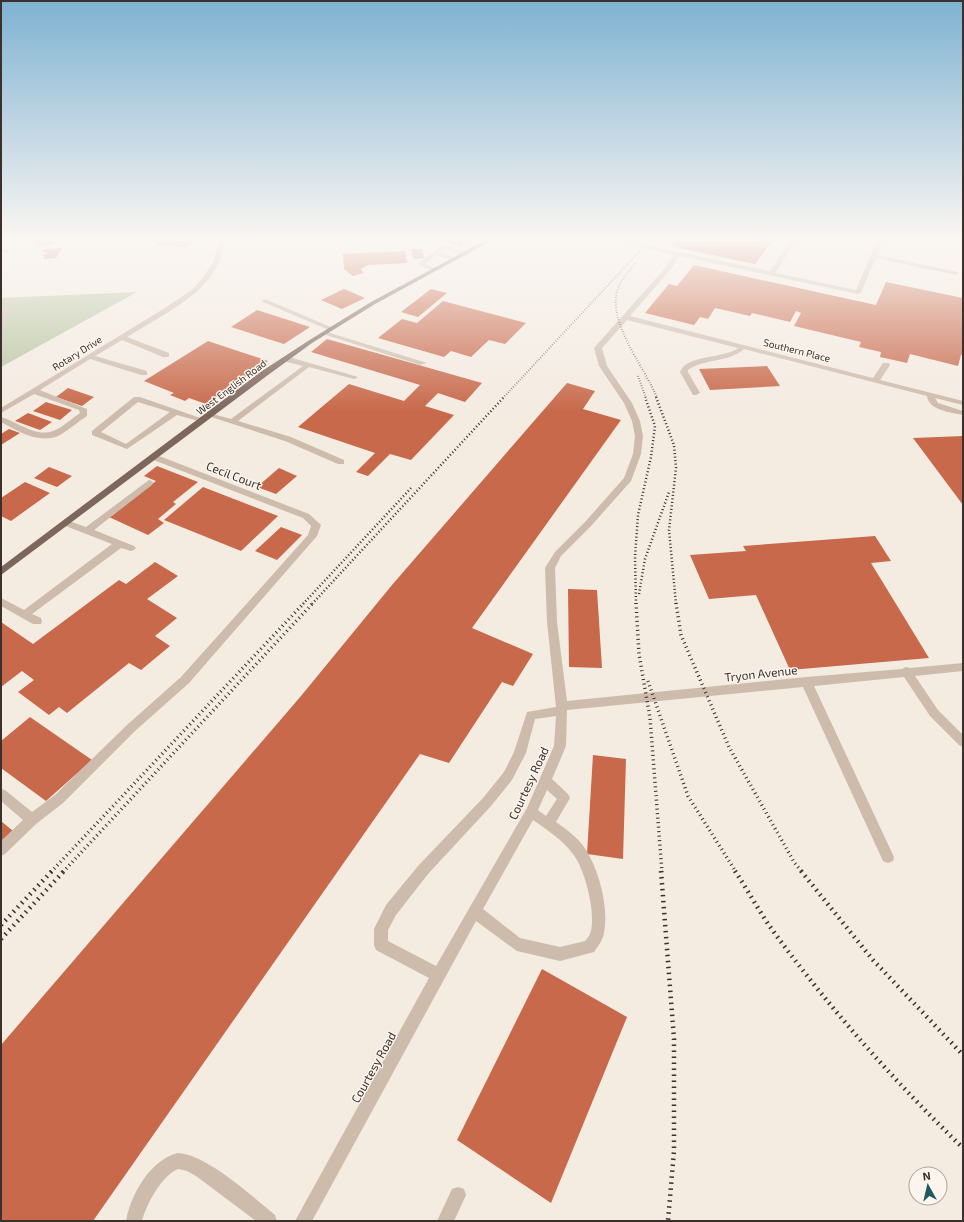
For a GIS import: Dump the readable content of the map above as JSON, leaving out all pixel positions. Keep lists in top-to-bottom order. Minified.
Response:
{"streets":{"main road":["West English Road"],"street":["Southern Place","Rotary Drive","Cecil Court","Tryon Avenue","Courtesy Road"]},"crossings":[["Southern Place","Courtesy Road"],["West English Road","Cecil Court"],["Tryon Avenue","Courtesy Road"]],"north":"top"}
